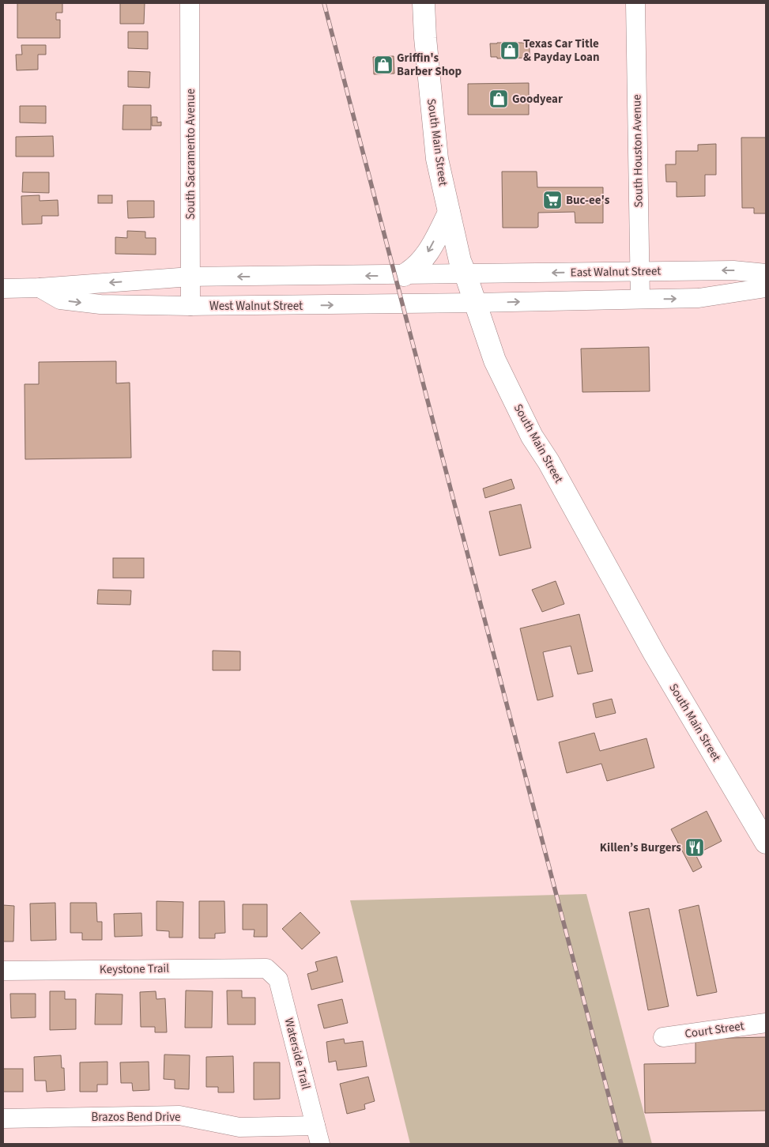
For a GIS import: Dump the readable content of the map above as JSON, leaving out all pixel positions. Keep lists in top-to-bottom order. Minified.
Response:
{"streets":{"main road":["South Main Street"],"street":["South Houston Avenue","South Sacramento Avenue","East Walnut Street","West Walnut Street","Keystone Trail","Court Street","Waterside Trail","Brazos Bend Drive"]},"crossings":[["South Main Street","East Walnut Street"],["South Main Street","West Walnut Street"],["South Houston Avenue","East Walnut Street"],["South Sacramento Avenue","West Walnut Street"],["Keystone Trail","Waterside Trail"],["Waterside Trail","Brazos Bend Drive"]],"places":{"shop":["Texas Car Title & Payday Loan","Griffin's Barber Shop","Goodyear"],"supermarket":["Buc-ee's"],"restaurant":["Killen’s Burgers"]}}
